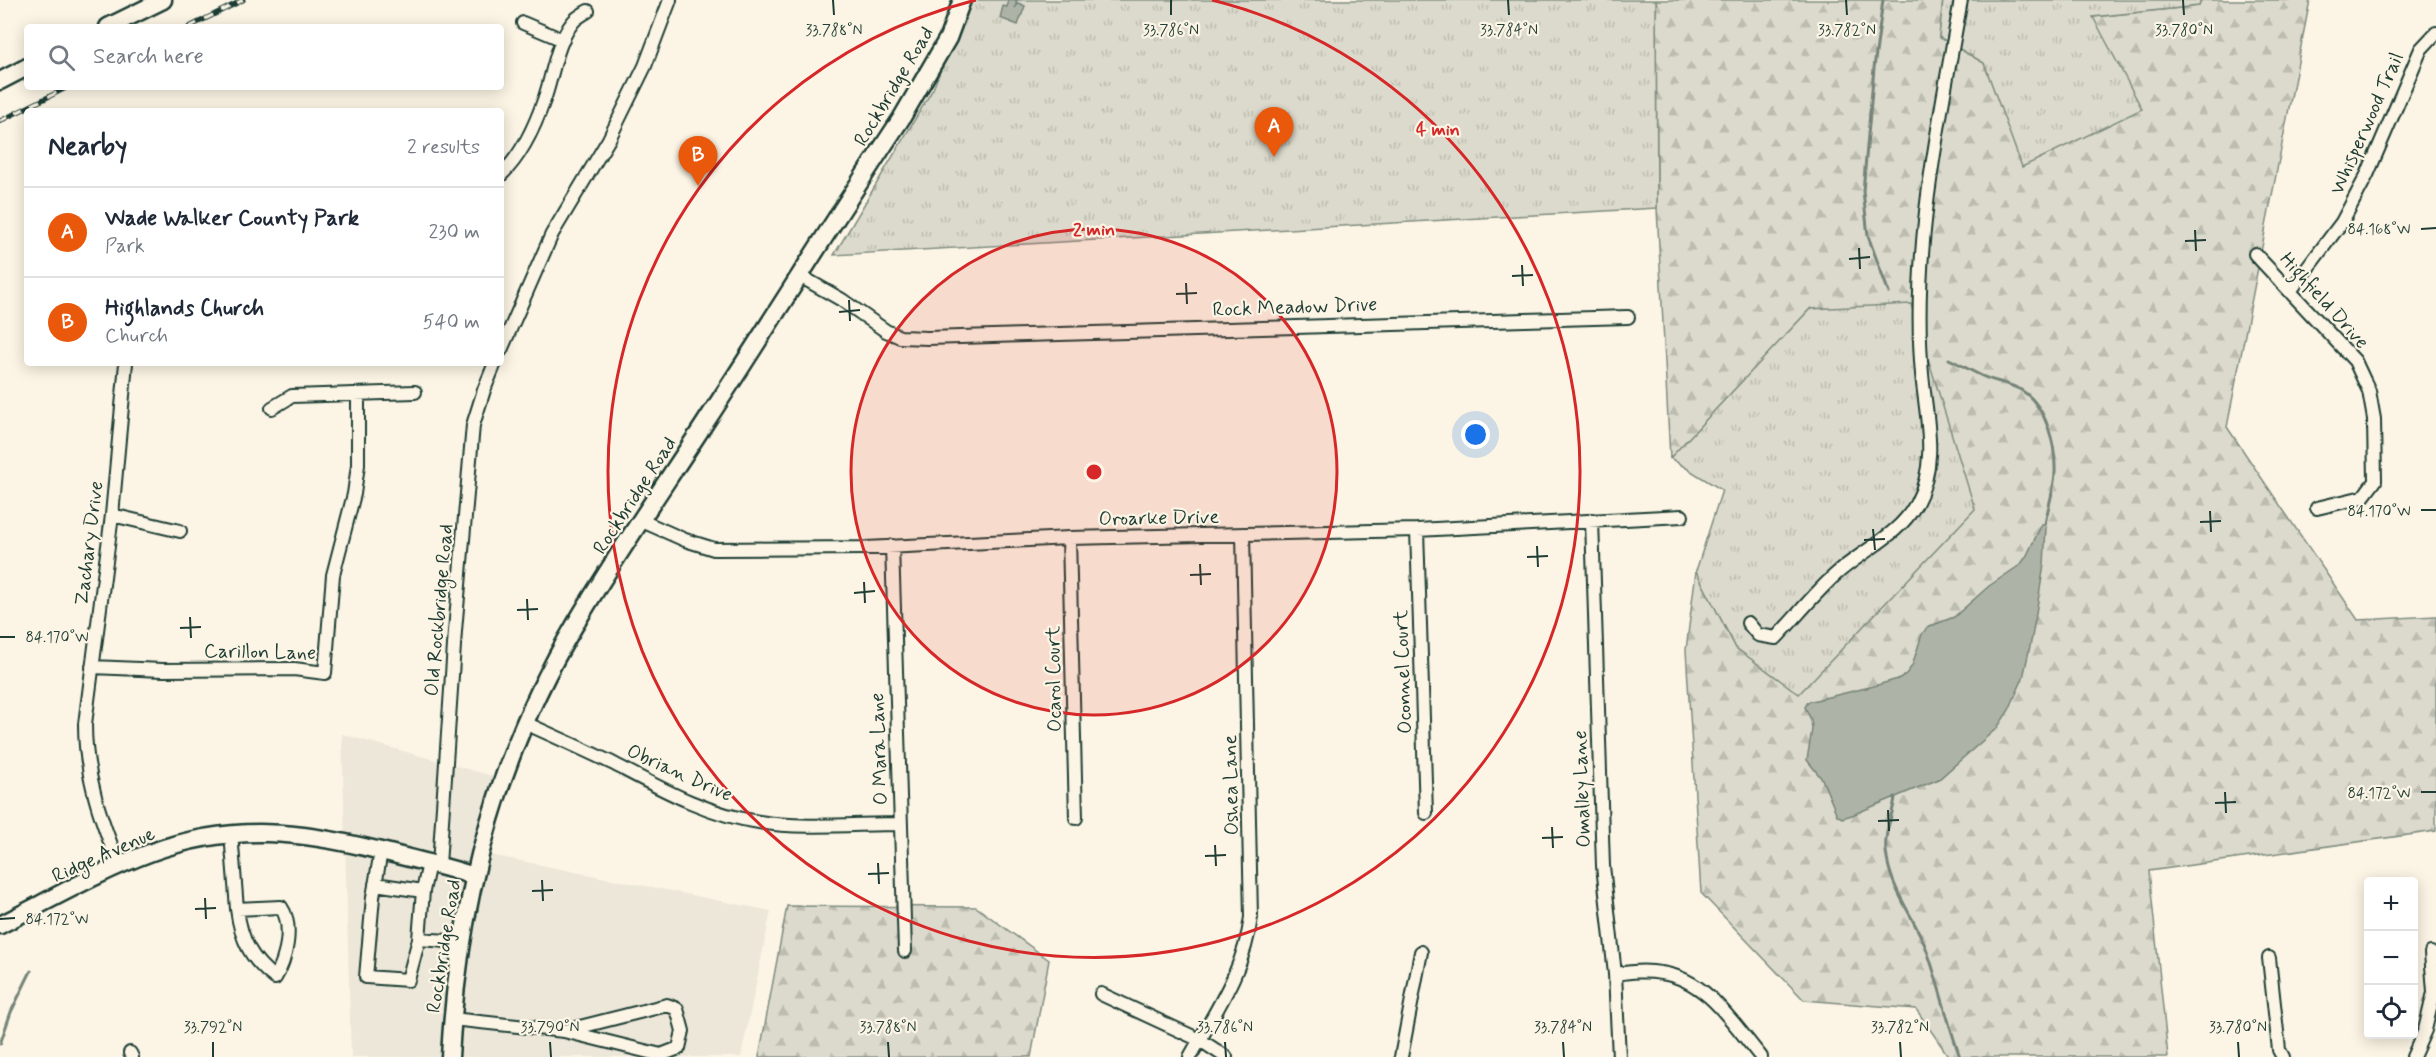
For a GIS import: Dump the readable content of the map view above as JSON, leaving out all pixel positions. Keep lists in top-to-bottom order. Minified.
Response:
{"streets":{"main road":["Rockbridge Road","Ridge Avenue"],"street":["Whisperwood Trail","Highfield Drive","Rock Meadow Drive","Oroarke Drive","Zachary Drive","Old Rockbridge Road","Carillon Lane","Oconnel Court","Ocarol Court","O Mara Lane","Obrian Drive","Oshea Lane","Omalley Lane"]},"crossings":[["Rockbridge Road","Rock Meadow Drive"],["Rockbridge Road","Oroarke Drive"],["Rockbridge Road","Obrian Drive"],["Rockbridge Road","Ridge Avenue"],["Whisperwood Trail","Highfield Drive"],["Oroarke Drive","Oconnel Court"],["Oroarke Drive","Ocarol Court"],["Oroarke Drive","O Mara Lane"],["Oroarke Drive","Oshea Lane"],["Oroarke Drive","Omalley Lane"],["Zachary Drive","Carillon Lane"],["Zachary Drive","Ridge Avenue"],["Old Rockbridge Road","Ridge Avenue"],["O Mara Lane","Obrian Drive"]],"page":{"search":"Search here","pins":["A","B"],"heading":["Nearby","2 results"],"list":[{"mark":"A","name":"Wade Walker County Park","note":"Park","value":"230 m"},{"mark":"B","name":"Highlands Church","note":"Church","value":"540 m"}],"map_buttons":["+","−"]},"coordinates":["33.788°N","33.786°N","33.784°N","33.782°N","33.780°N","84.168°W","84.170°W","84.172°W","33.792°N","33.790°N"],"rings":["4 min","2 min"]}
